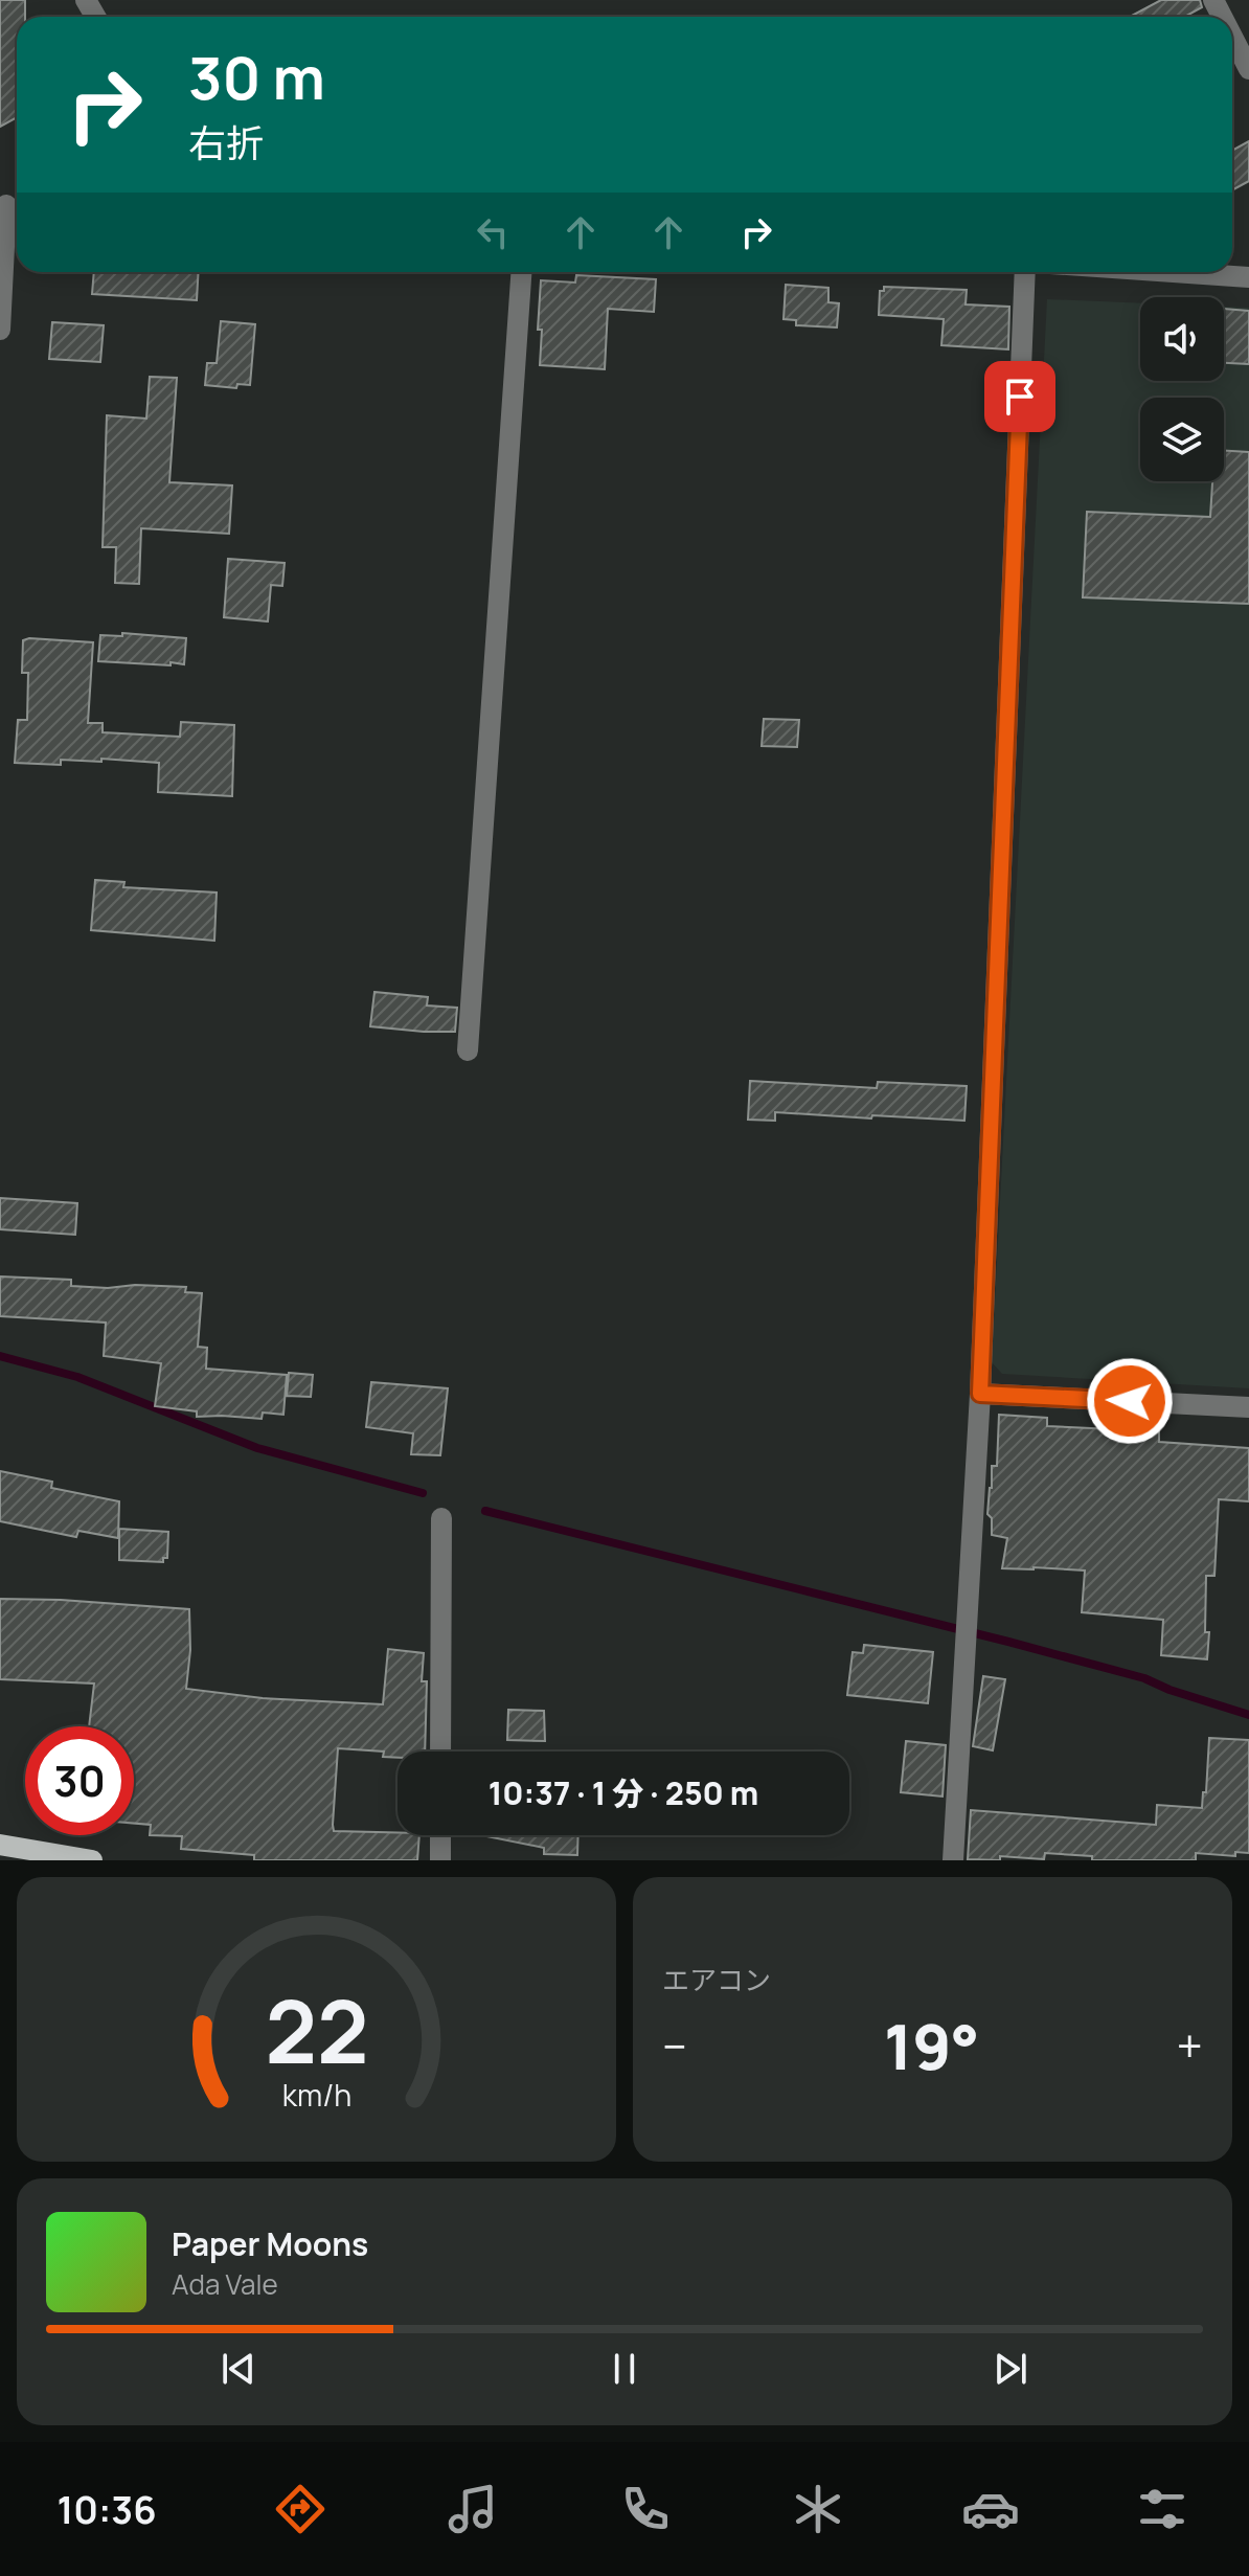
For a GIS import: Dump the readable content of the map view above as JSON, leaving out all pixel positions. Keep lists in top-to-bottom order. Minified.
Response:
{"page":{"turn":["30 m","右折"],"limit":"30","trip":"10:37 · 1 分 · 250 m","tile":"エアコン","heat":["−","19°","+"],"song":["Paper Moons","Ada Vale"],"tabs":"10:36","gauge":["22","km/h"]}}
